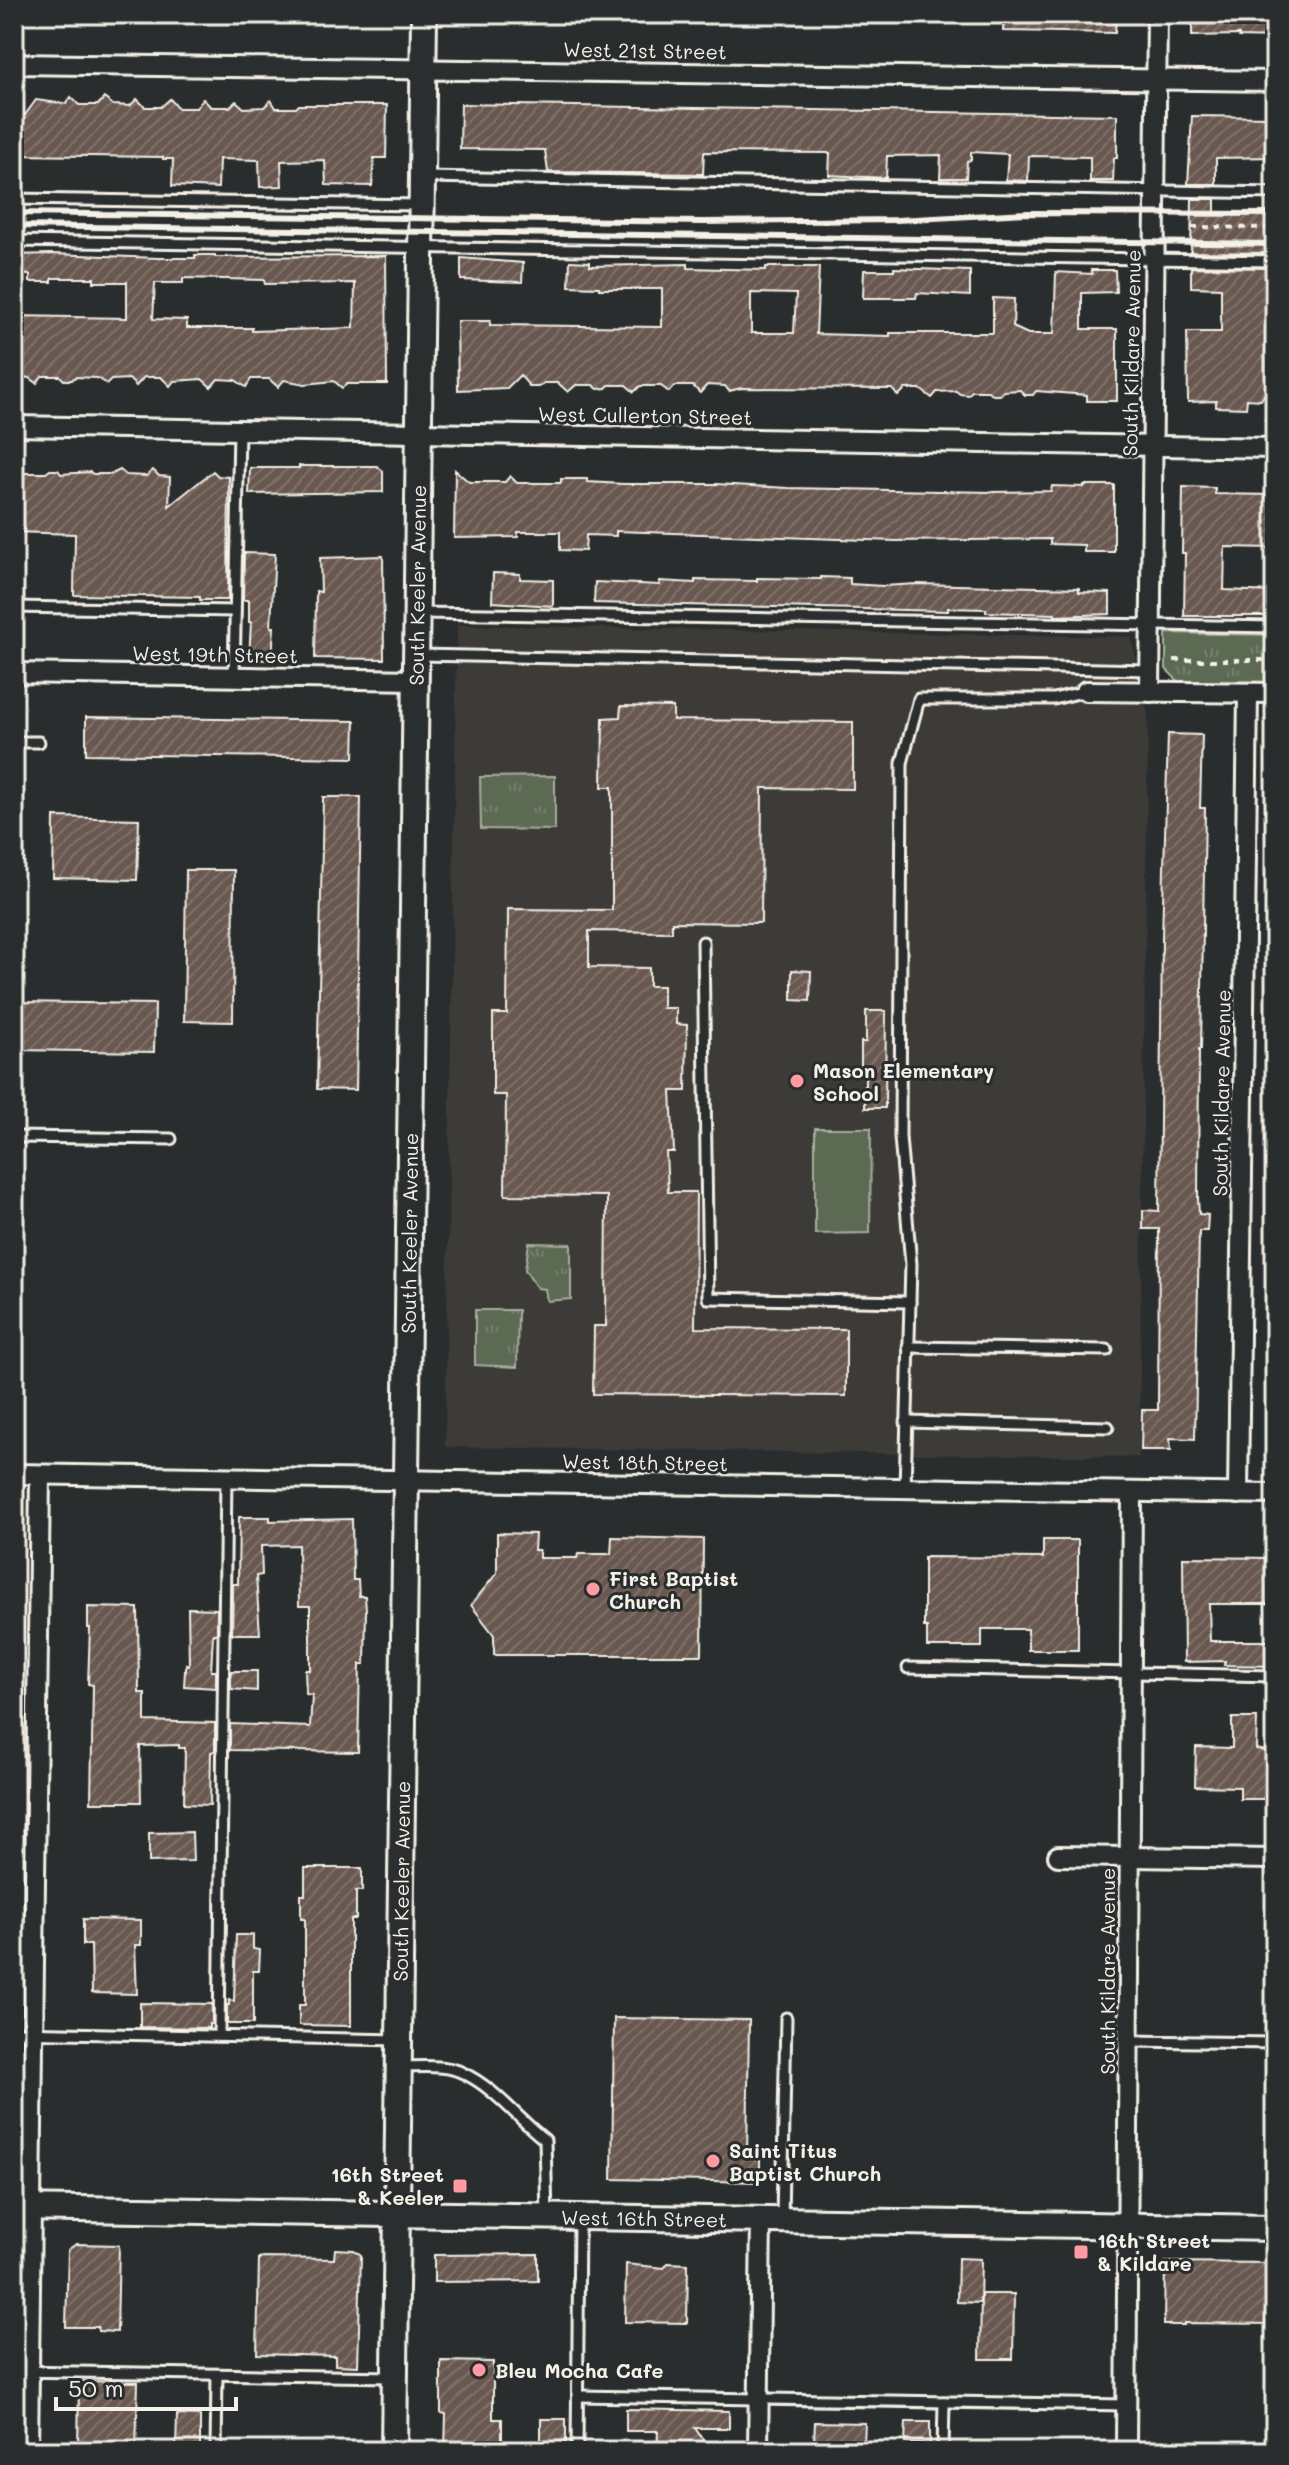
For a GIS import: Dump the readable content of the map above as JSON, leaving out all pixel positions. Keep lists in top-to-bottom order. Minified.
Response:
{"streets":{"street":["West 21st Street","South Kildare Avenue","West Cullerton Street","South Keeler Avenue","West 19th Street","West 18th Street","West 16th Street"]},"crossings":[["West 21st Street","South Kildare Avenue"],["West 21st Street","South Keeler Avenue"],["South Kildare Avenue","West Cullerton Street"],["South Kildare Avenue","West 18th Street"],["South Kildare Avenue","West 16th Street"],["West Cullerton Street","South Keeler Avenue"],["South Keeler Avenue","West 19th Street"],["South Keeler Avenue","West 18th Street"],["South Keeler Avenue","West 16th Street"]],"places":{"other":["Mason Elementary School","First Baptist Church","Saint Titus Baptist Church","Bleu Mocha Cafe"],"transit":["16th Street & Keeler","16th Street & Kildare"]},"scale_bar":"50 m"}
